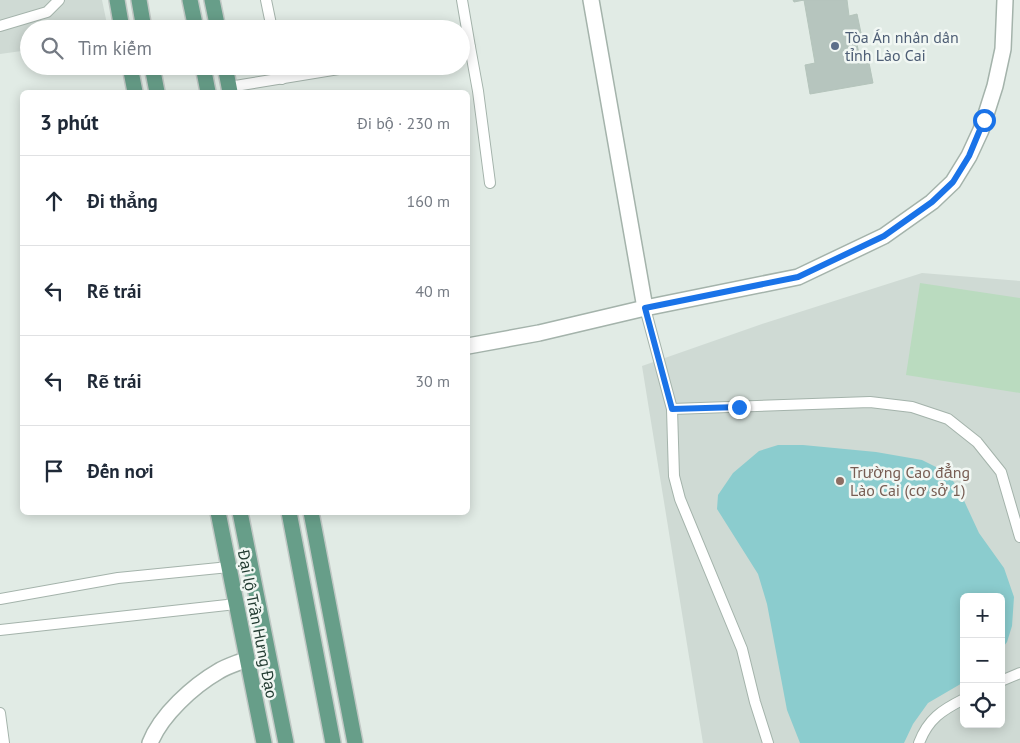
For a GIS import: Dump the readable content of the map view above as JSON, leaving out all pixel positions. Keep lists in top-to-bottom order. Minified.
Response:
{"streets":{"main road":["Đại lộ Trần Hưng Đạo"]},"places":["Tòa Án nhân dân tỉnh Lào Cai","Trường Cao đẳng Lào Cai (cơ sở 1)"],"page":{"search":"Tìm kiếm","heading":["3 phút","Đi bộ · 230 m"],"list":[["Đi thẳng","160 m"],["Rẽ trái","40 m"],["Rẽ trái","30 m"],"Đến nơi"],"map_buttons":["+","−"]}}
